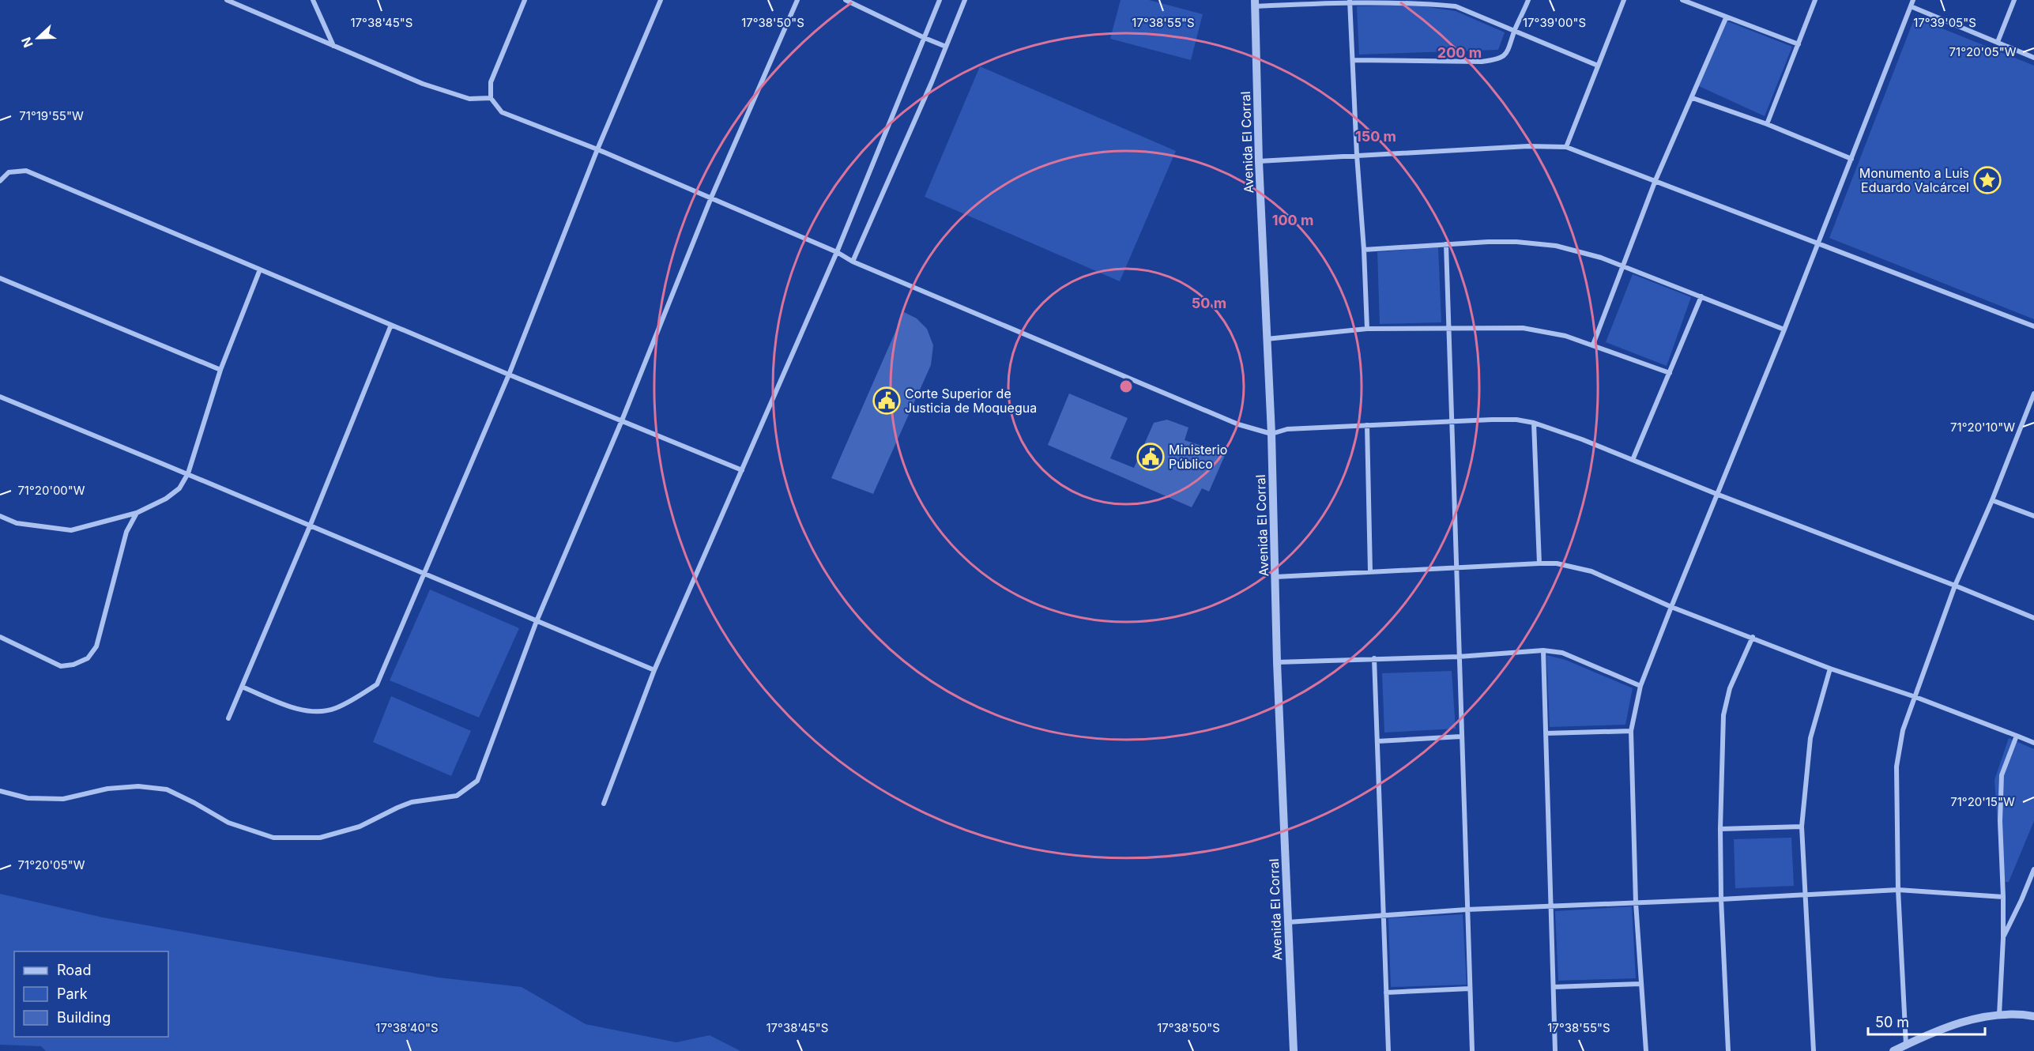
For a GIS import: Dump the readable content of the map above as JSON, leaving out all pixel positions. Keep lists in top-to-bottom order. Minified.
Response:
{"streets":{"street":["Avenida El Corral"]},"places":{"place":["Monumento a Luis Eduardo Valcárcel"],"public building":["Corte Superior de Justicia de Moquegua","Ministerio Público"]},"legend":["Road","Park","Building"],"scale_bar":"50 m","north":"left","coordinates":["17°38'45\"S","17°38'50\"S","17°38'55\"S","17°39'00\"S","17°39'05\"S","71°20'05\"W","71°19'55\"W","71°20'10\"W","71°20'00\"W","71°20'15\"W","17°38'40\"S"],"rings":["200 m","150 m","100 m","50 m"]}
